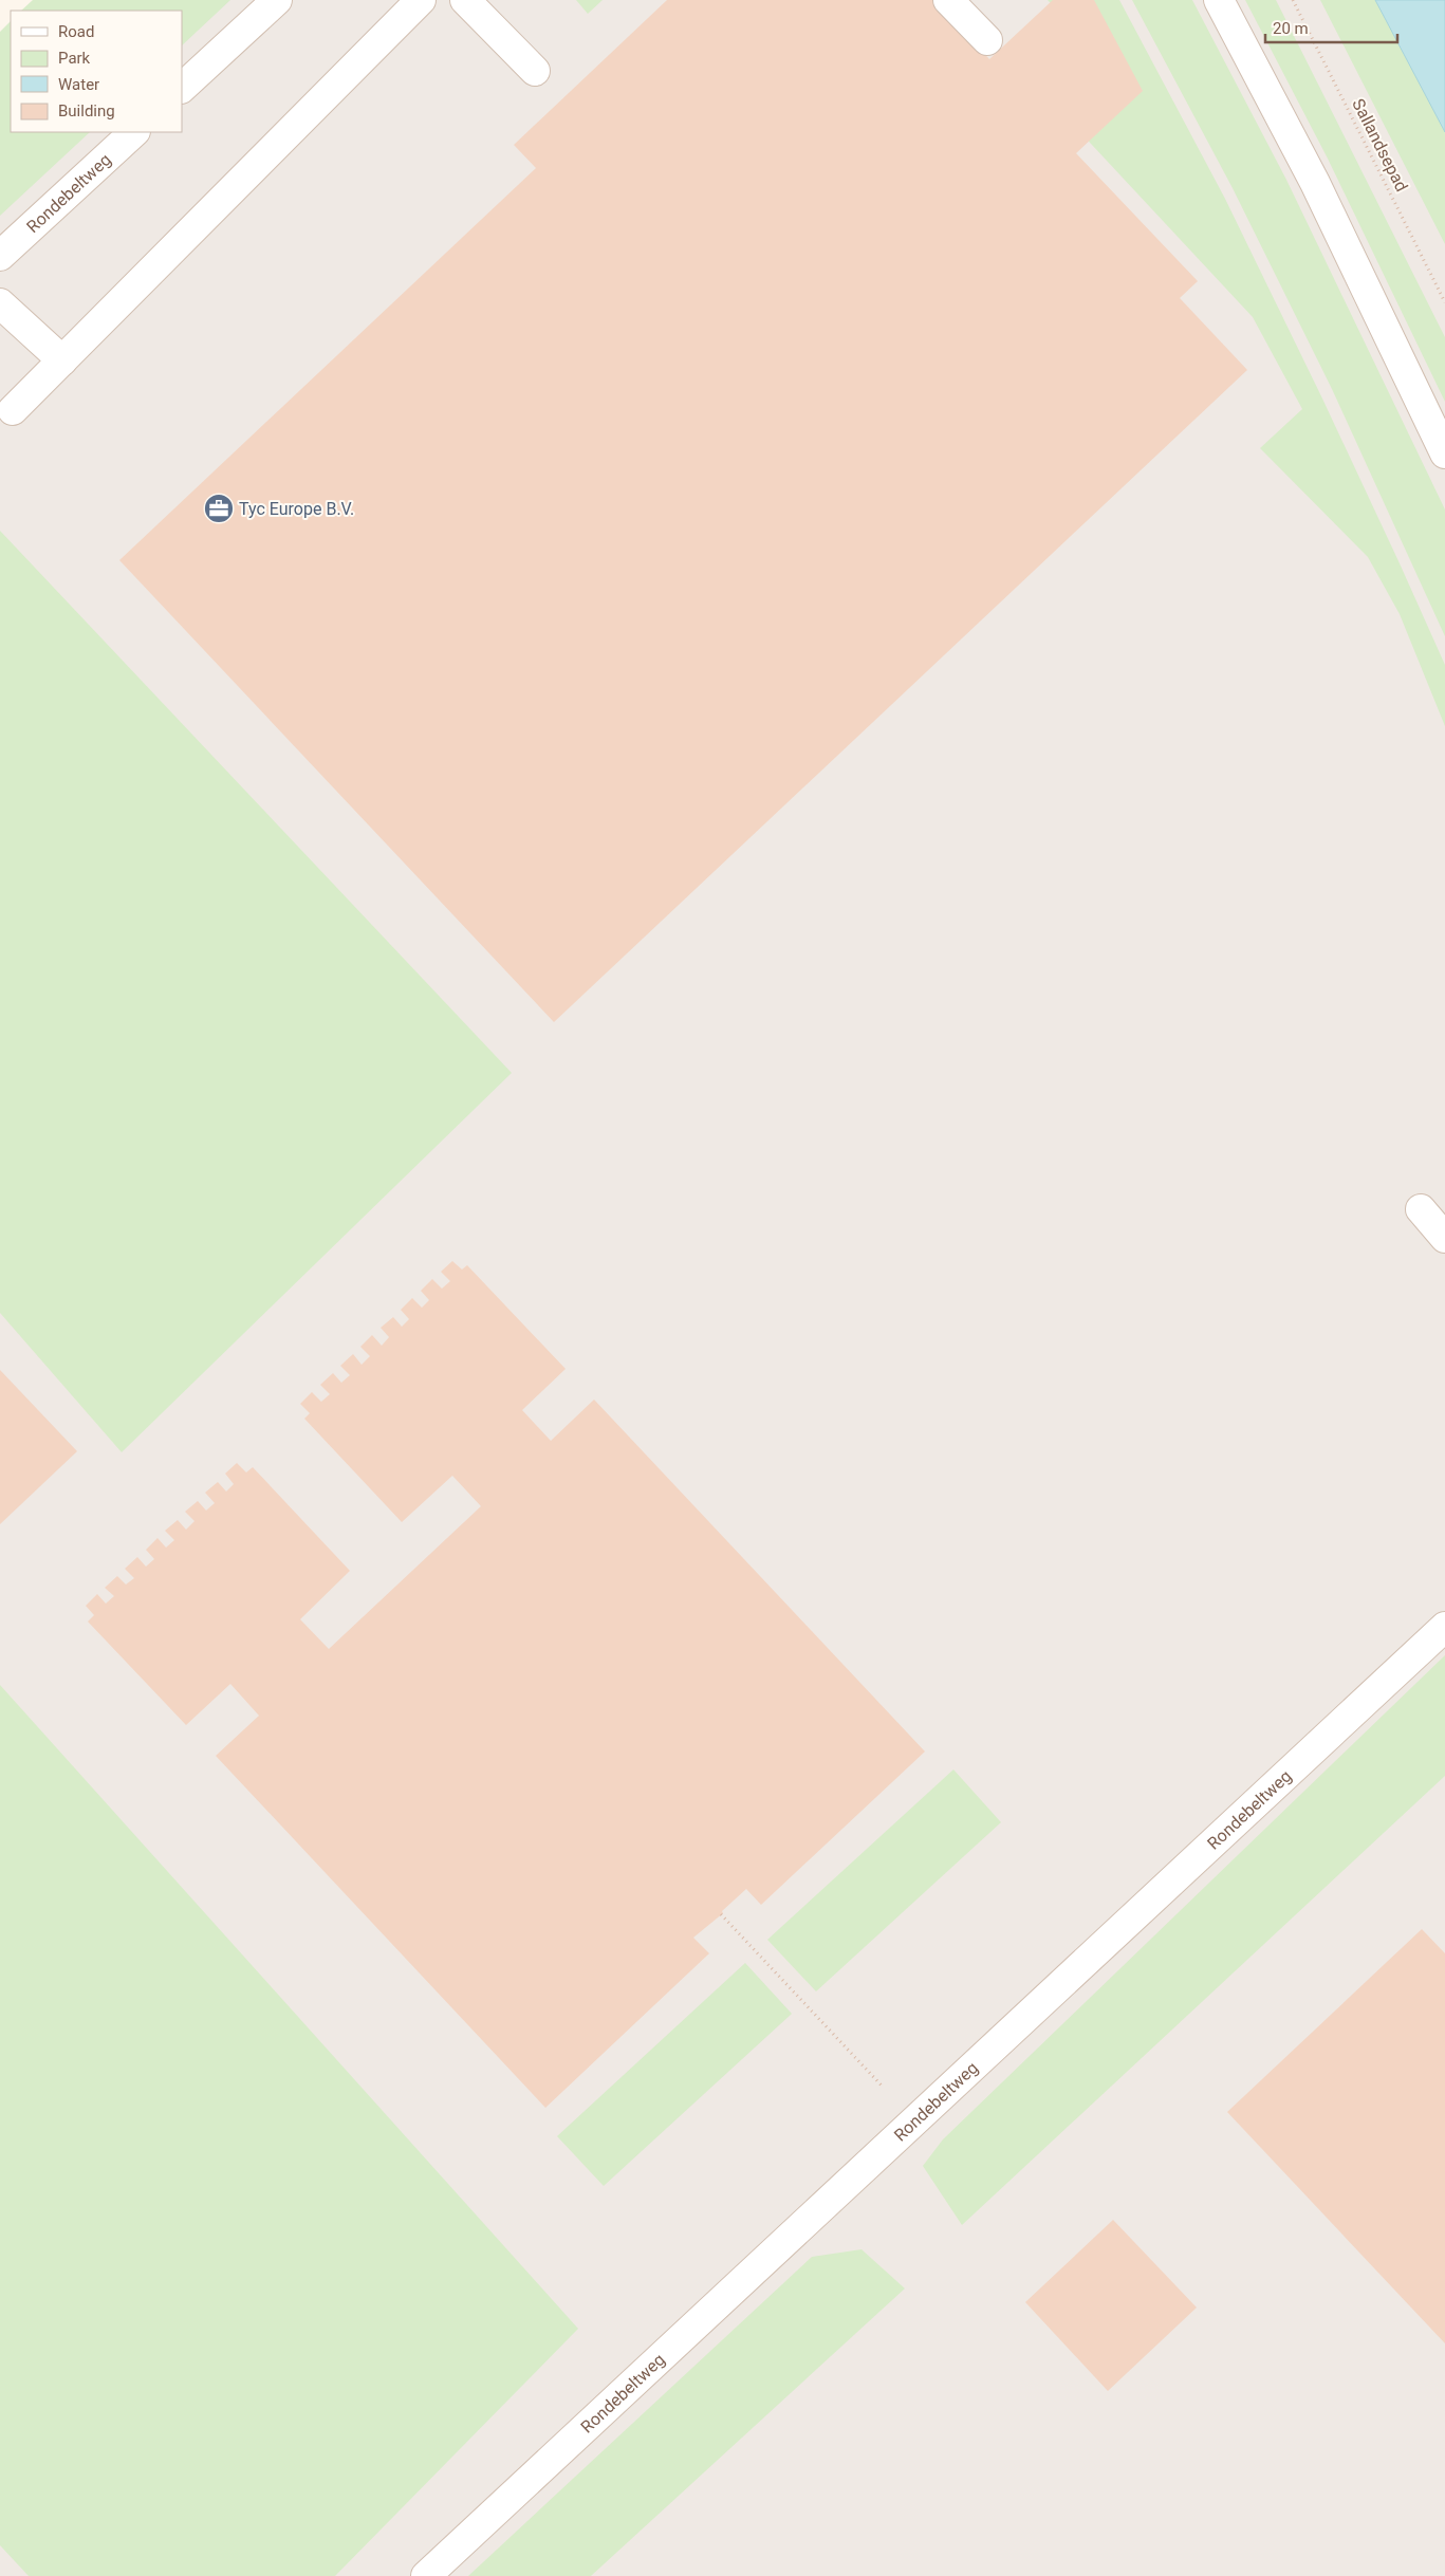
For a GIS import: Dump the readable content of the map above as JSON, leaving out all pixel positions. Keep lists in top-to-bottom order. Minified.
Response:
{"streets":{"street":["Rondebeltweg"],"path":["Sallandsepad"]},"places":{"office":["Tyc Europe B.V."]},"legend":["Road","Park","Water","Building"],"scale_bar":"20 m"}
